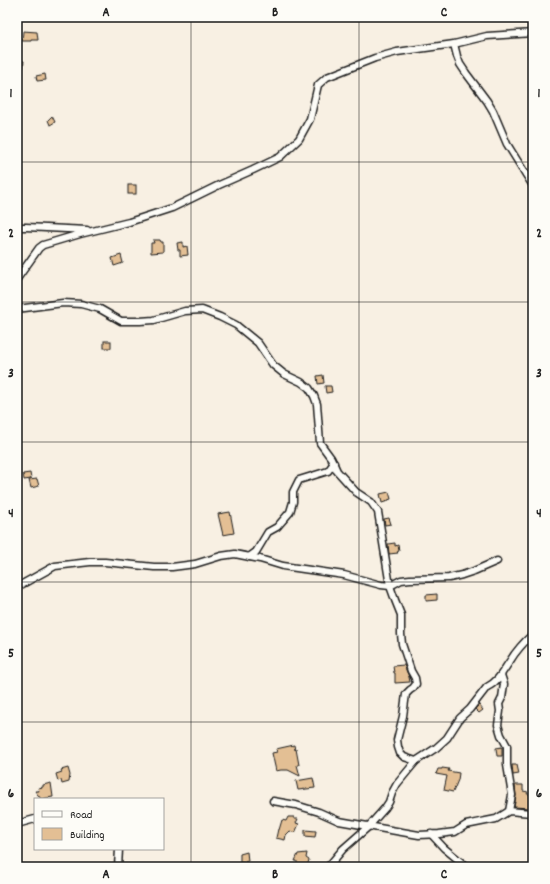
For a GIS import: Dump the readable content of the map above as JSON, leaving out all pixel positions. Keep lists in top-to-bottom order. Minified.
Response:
{"legend":["Road","Building"],"grid":{"columns":["A","B","C"],"rows":["1","2","3","4","5","6"]}}
